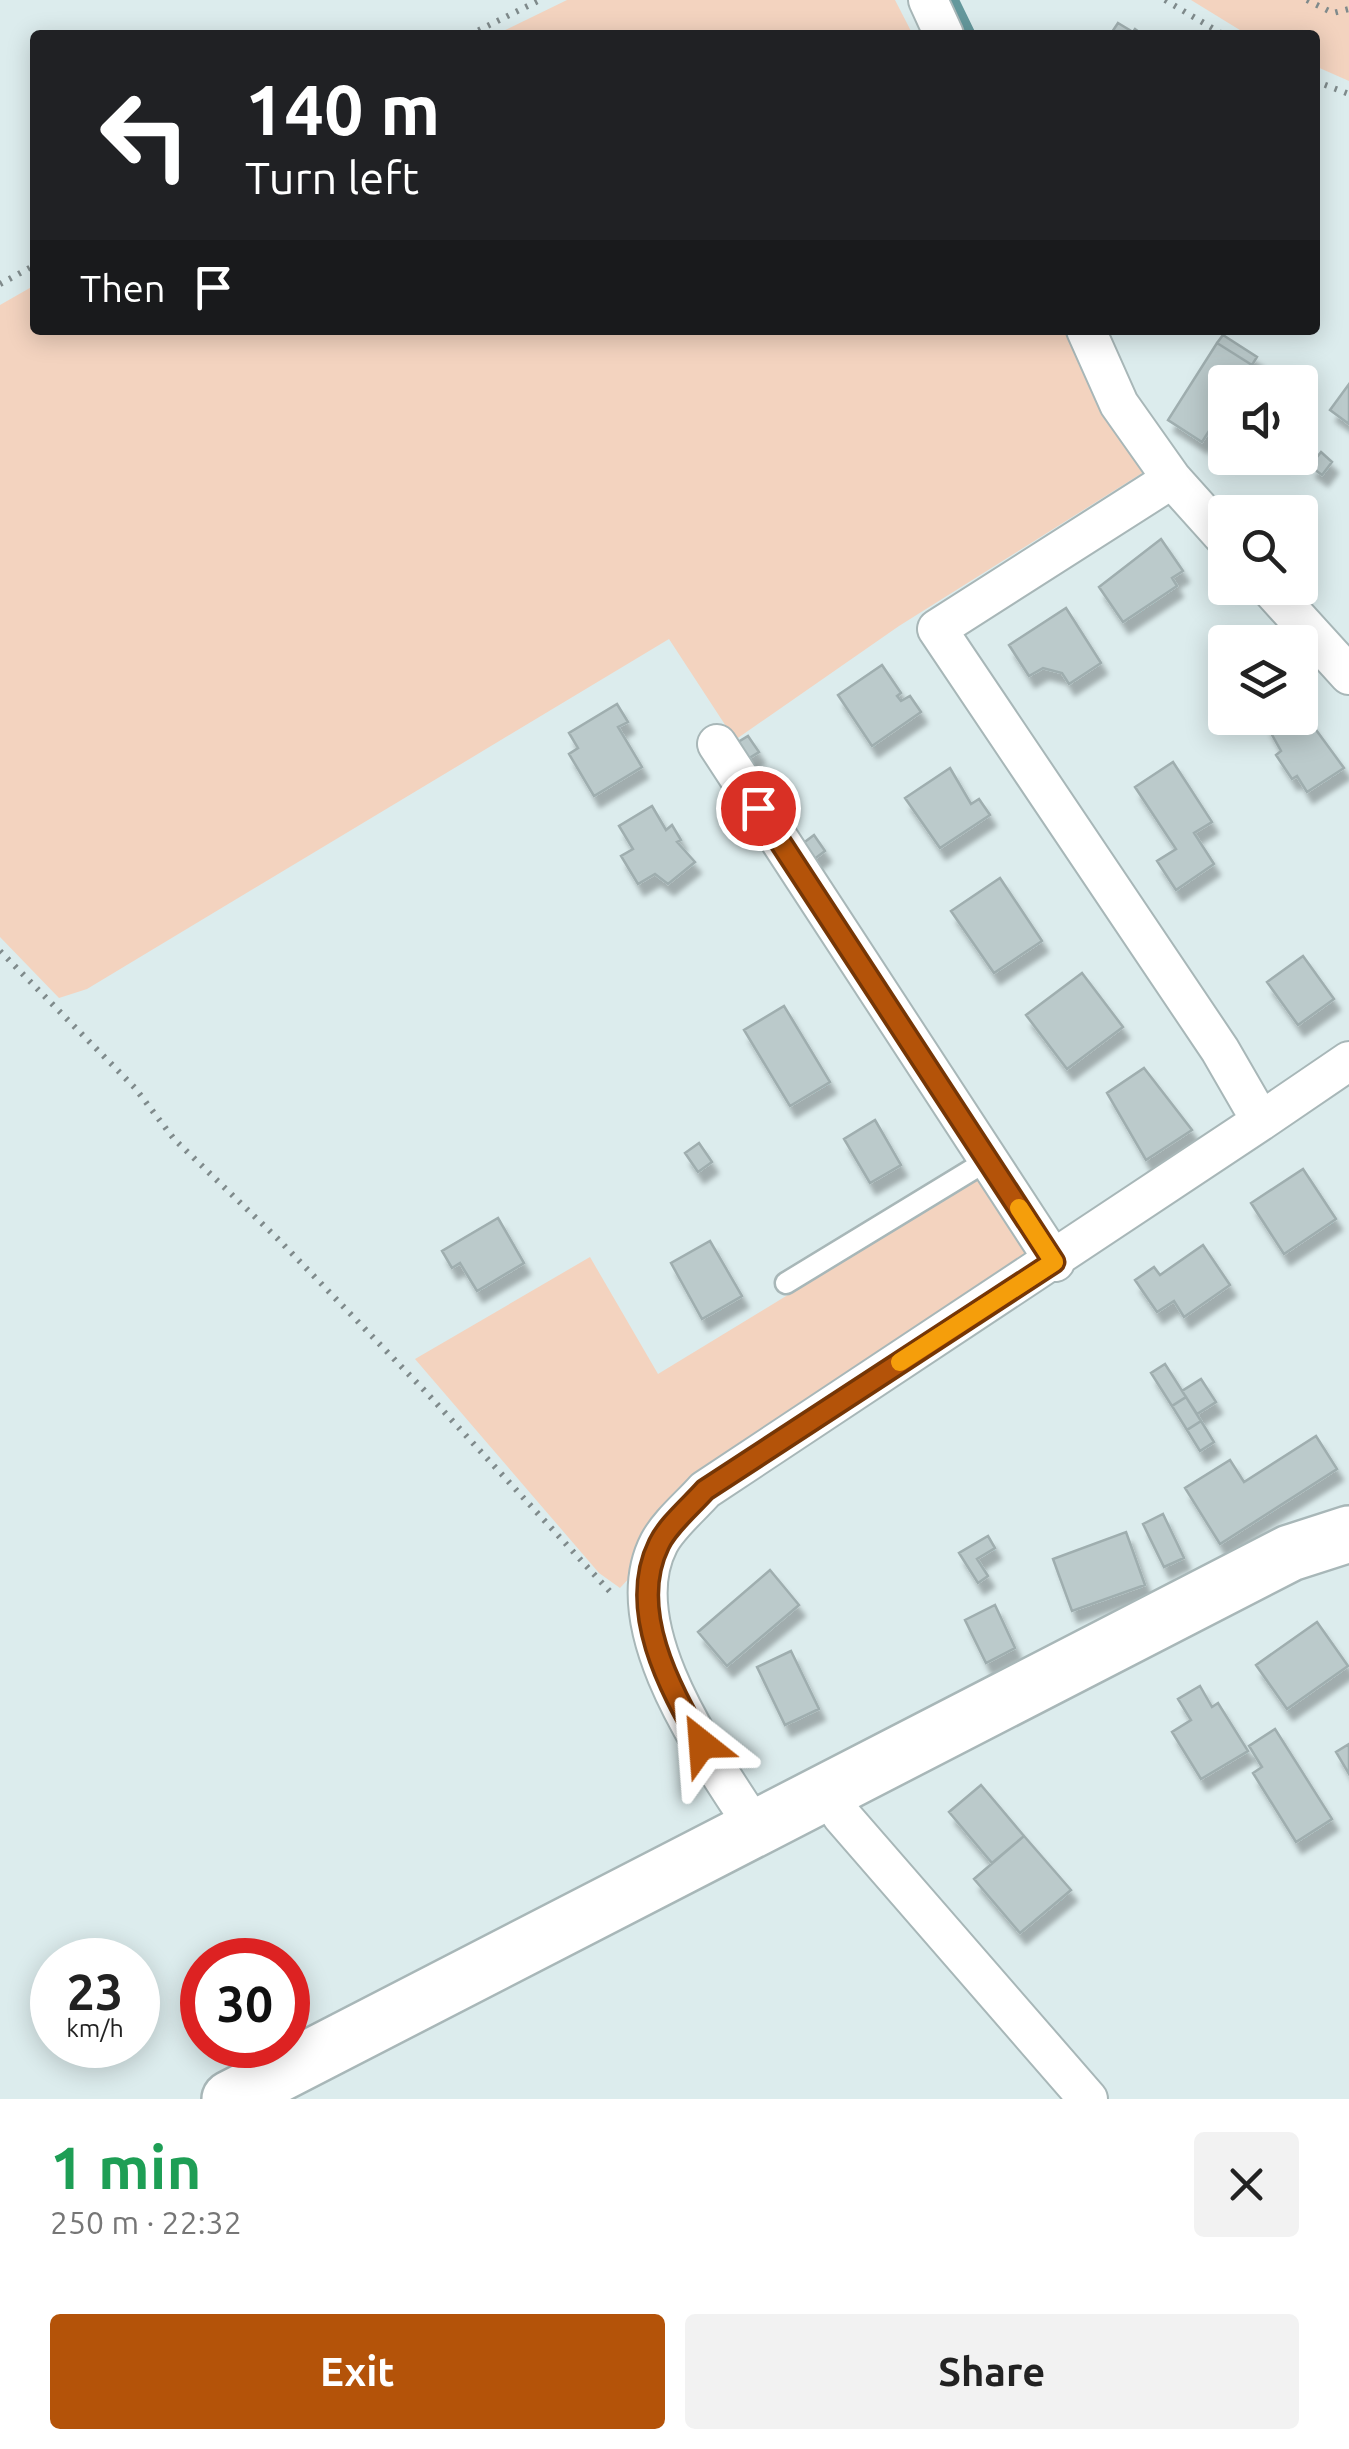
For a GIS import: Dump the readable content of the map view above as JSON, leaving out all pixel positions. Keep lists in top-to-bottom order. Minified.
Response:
{"page":{"turn":["140 m","Turn left"],"then":"Then","speed":"23 km/h","limit":"30","heading":["1 min","250 m · 22:32"],"buttons":["Exit","Share"]}}
